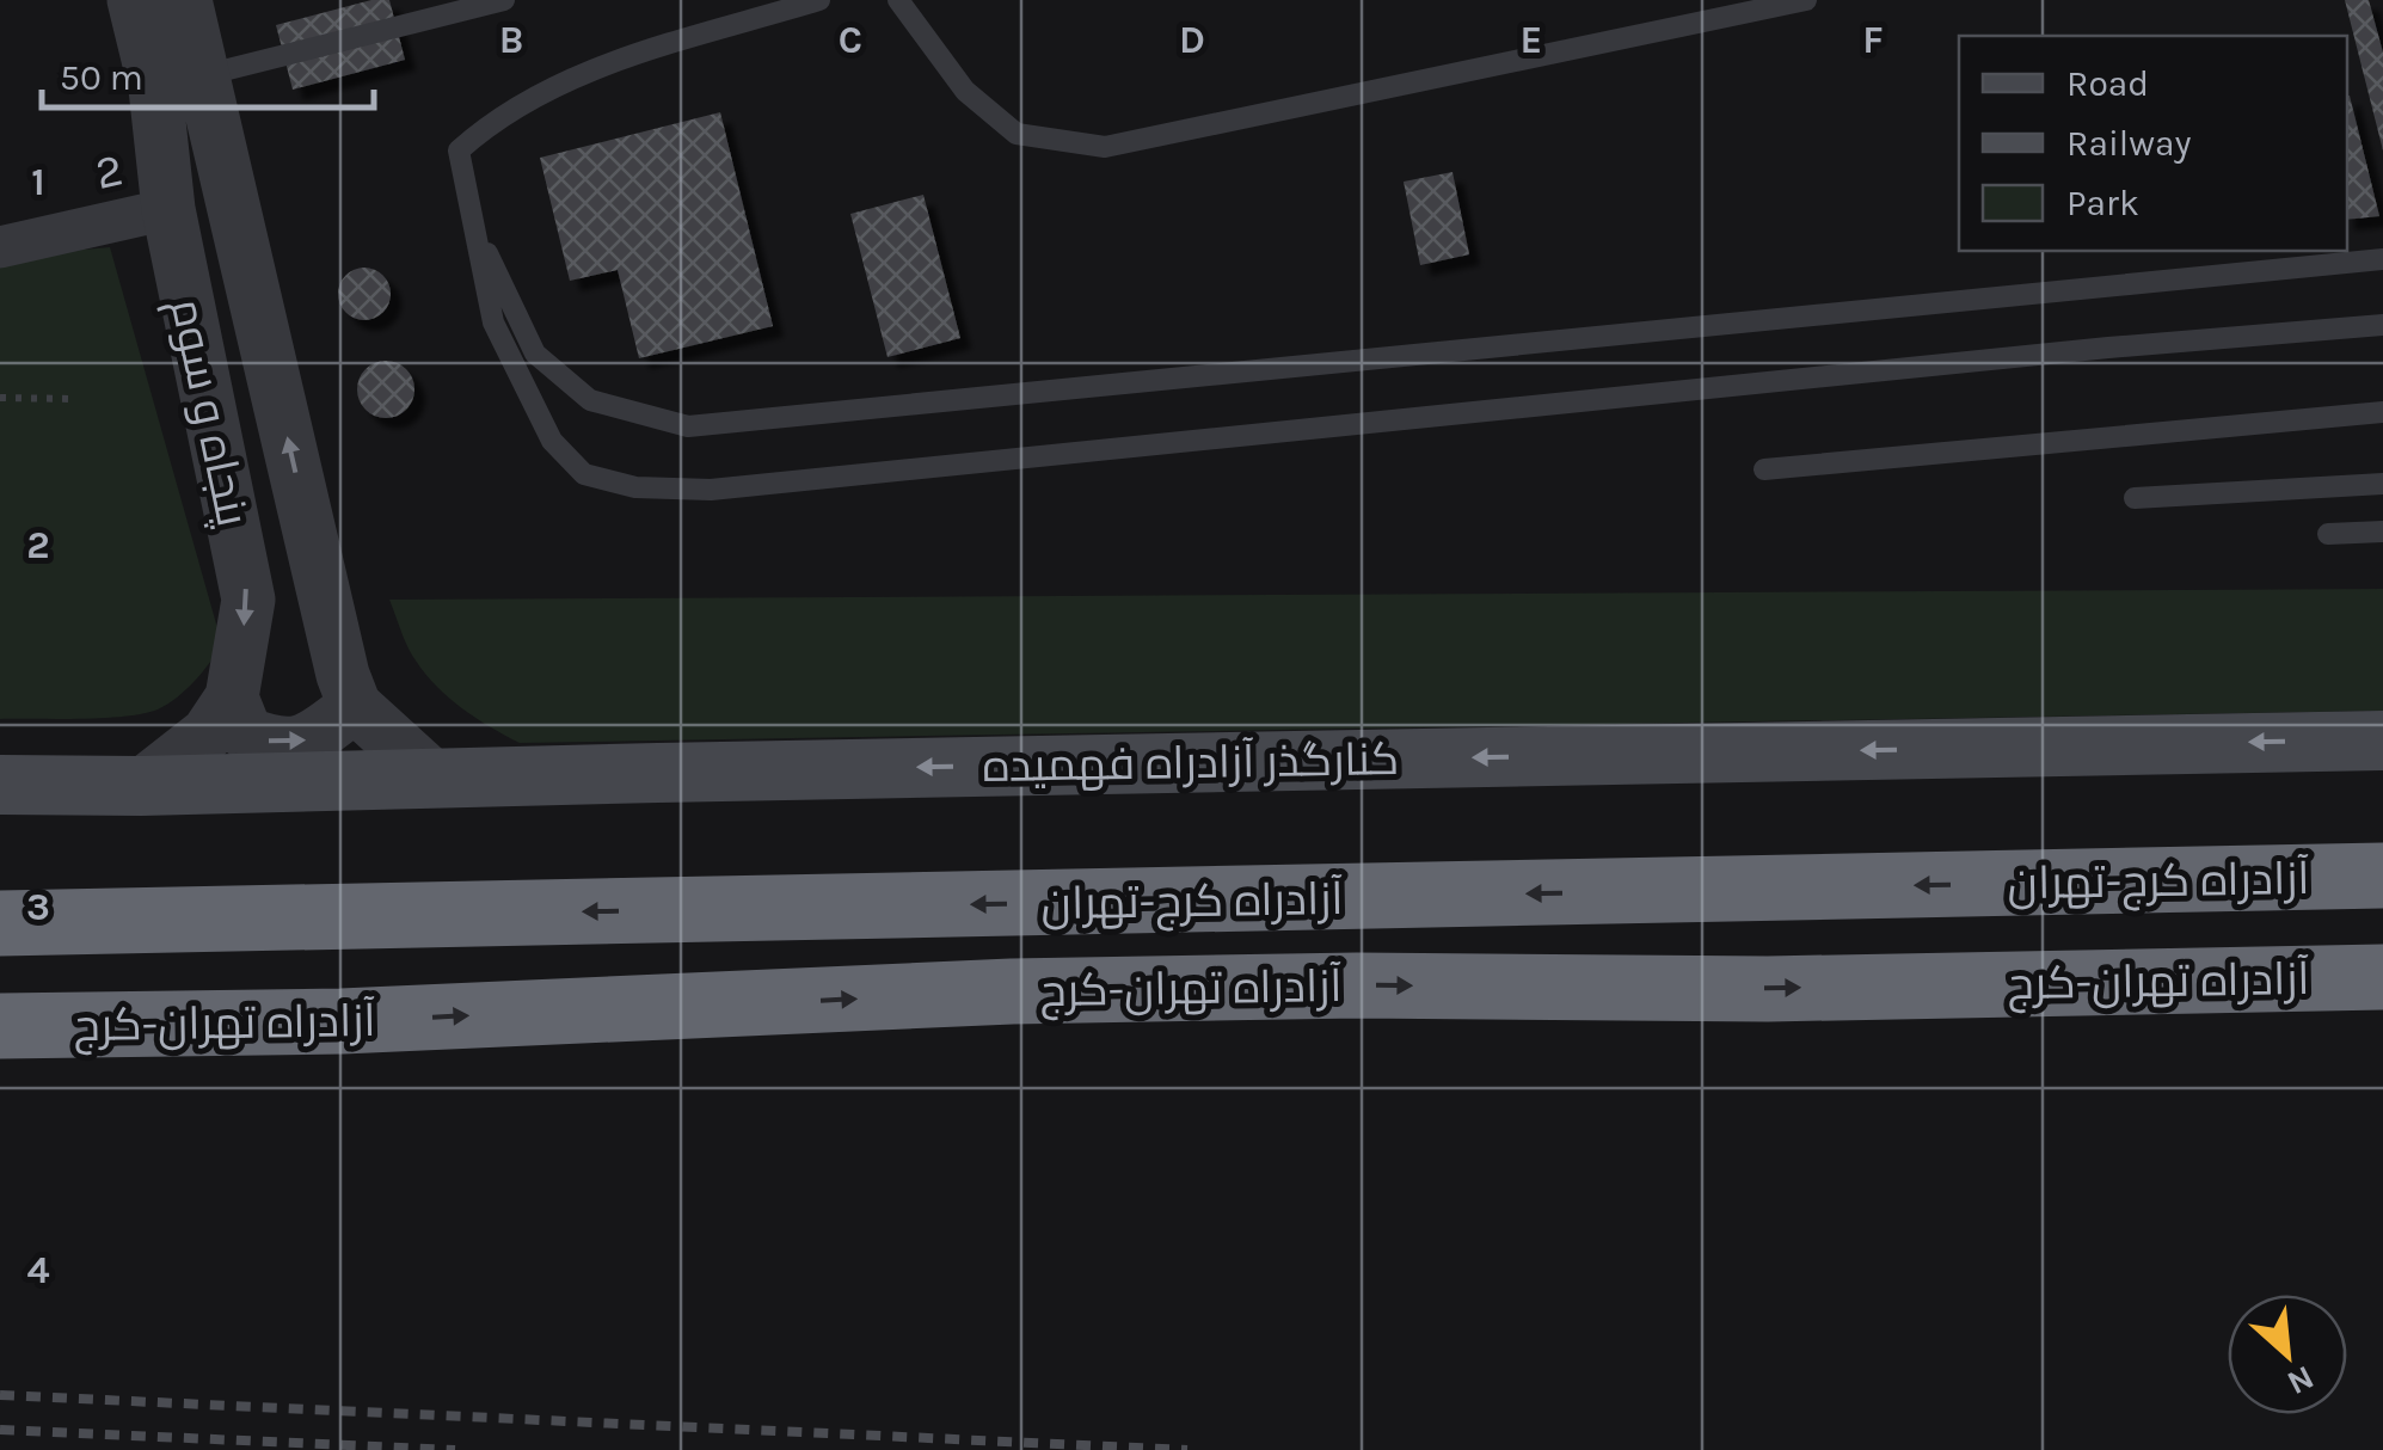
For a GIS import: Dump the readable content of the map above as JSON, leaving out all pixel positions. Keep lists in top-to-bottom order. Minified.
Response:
{"streets":{"highway":["آزادراه کرج-تهران","آزادراه تهران-کرج"],"main road":["کنارگذر آزادراه فهمیده"],"street":["2","پنجاه و سوم"]},"crossings":[["2","پنجاه و سوم"],["پنجاه و سوم","کنارگذر آزادراه فهمیده"]],"one_way":["کنارگذر آزادراه فهمیده","آزادراه کرج-تهران","آزادراه تهران-کرج"],"legend":["Road","Railway","Park"],"scale_bar":"50 m","north":"bottom right","grid":{"columns":["B","C","D","E","F"],"rows":["1","2","3","4"]}}
